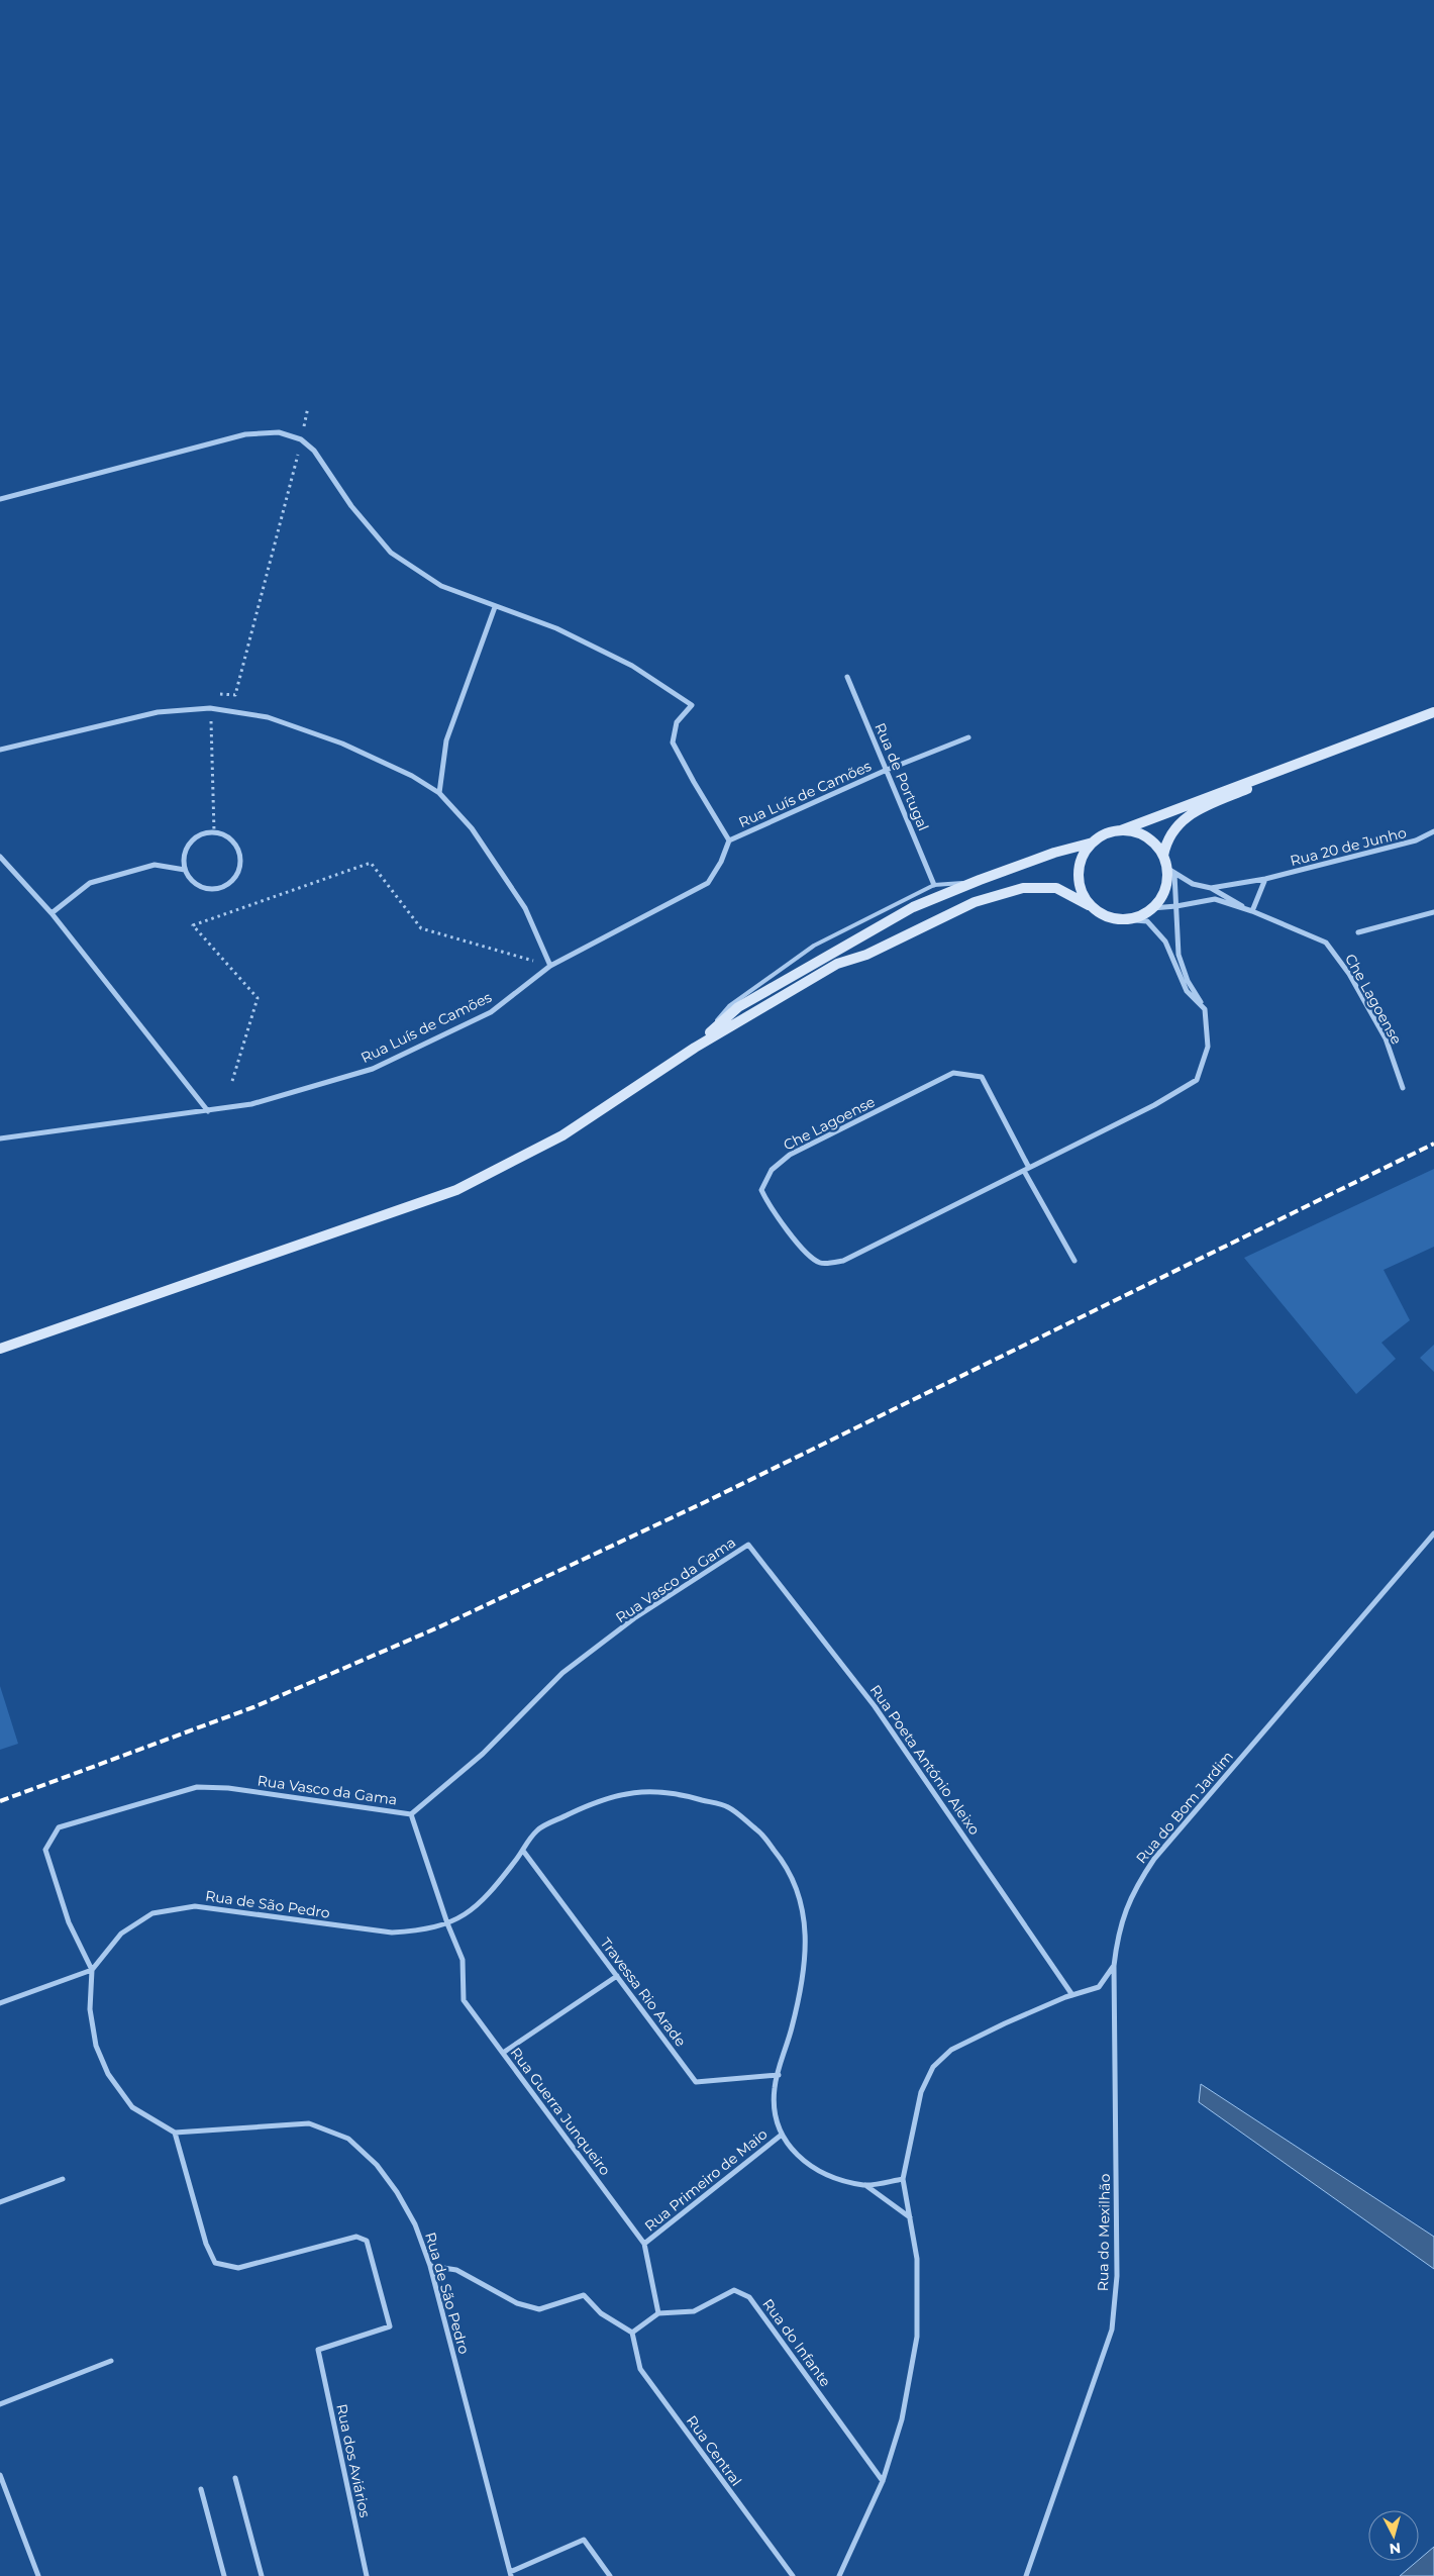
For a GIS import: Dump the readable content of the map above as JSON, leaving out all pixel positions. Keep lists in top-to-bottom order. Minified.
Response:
{"streets":{"street":["Rua de Portugal","Rua Luís de Camões","Rua 20 de Junho","Che Lagoense","Rua Vasco da Gama","Rua Poeta António Aleixo","Rua do Bom Jardim","Rua de São Pedro","Travessa Rio Arade","Rua Guerra Junqueiro","Rua Primeiro de Maio","Rua do Mexilhão","Rua do Infante","Rua Central","Rua dos Aviários"]},"crossings":[["Rua de Portugal","Rua Luís de Camões"],["Rua Vasco da Gama","Rua Poeta António Aleixo"],["Rua Vasco da Gama","Rua de São Pedro"],["Rua Vasco da Gama","Rua Guerra Junqueiro"],["Rua do Bom Jardim","Rua do Mexilhão"],["Rua de São Pedro","Travessa Rio Arade"],["Rua de São Pedro","Rua Guerra Junqueiro"],["Rua de São Pedro","Rua Primeiro de Maio"],["Rua de São Pedro","Rua dos Aviários"],["Rua Guerra Junqueiro","Rua Primeiro de Maio"],["Rua Guerra Junqueiro","Rua do Infante"]],"north":"bottom"}
